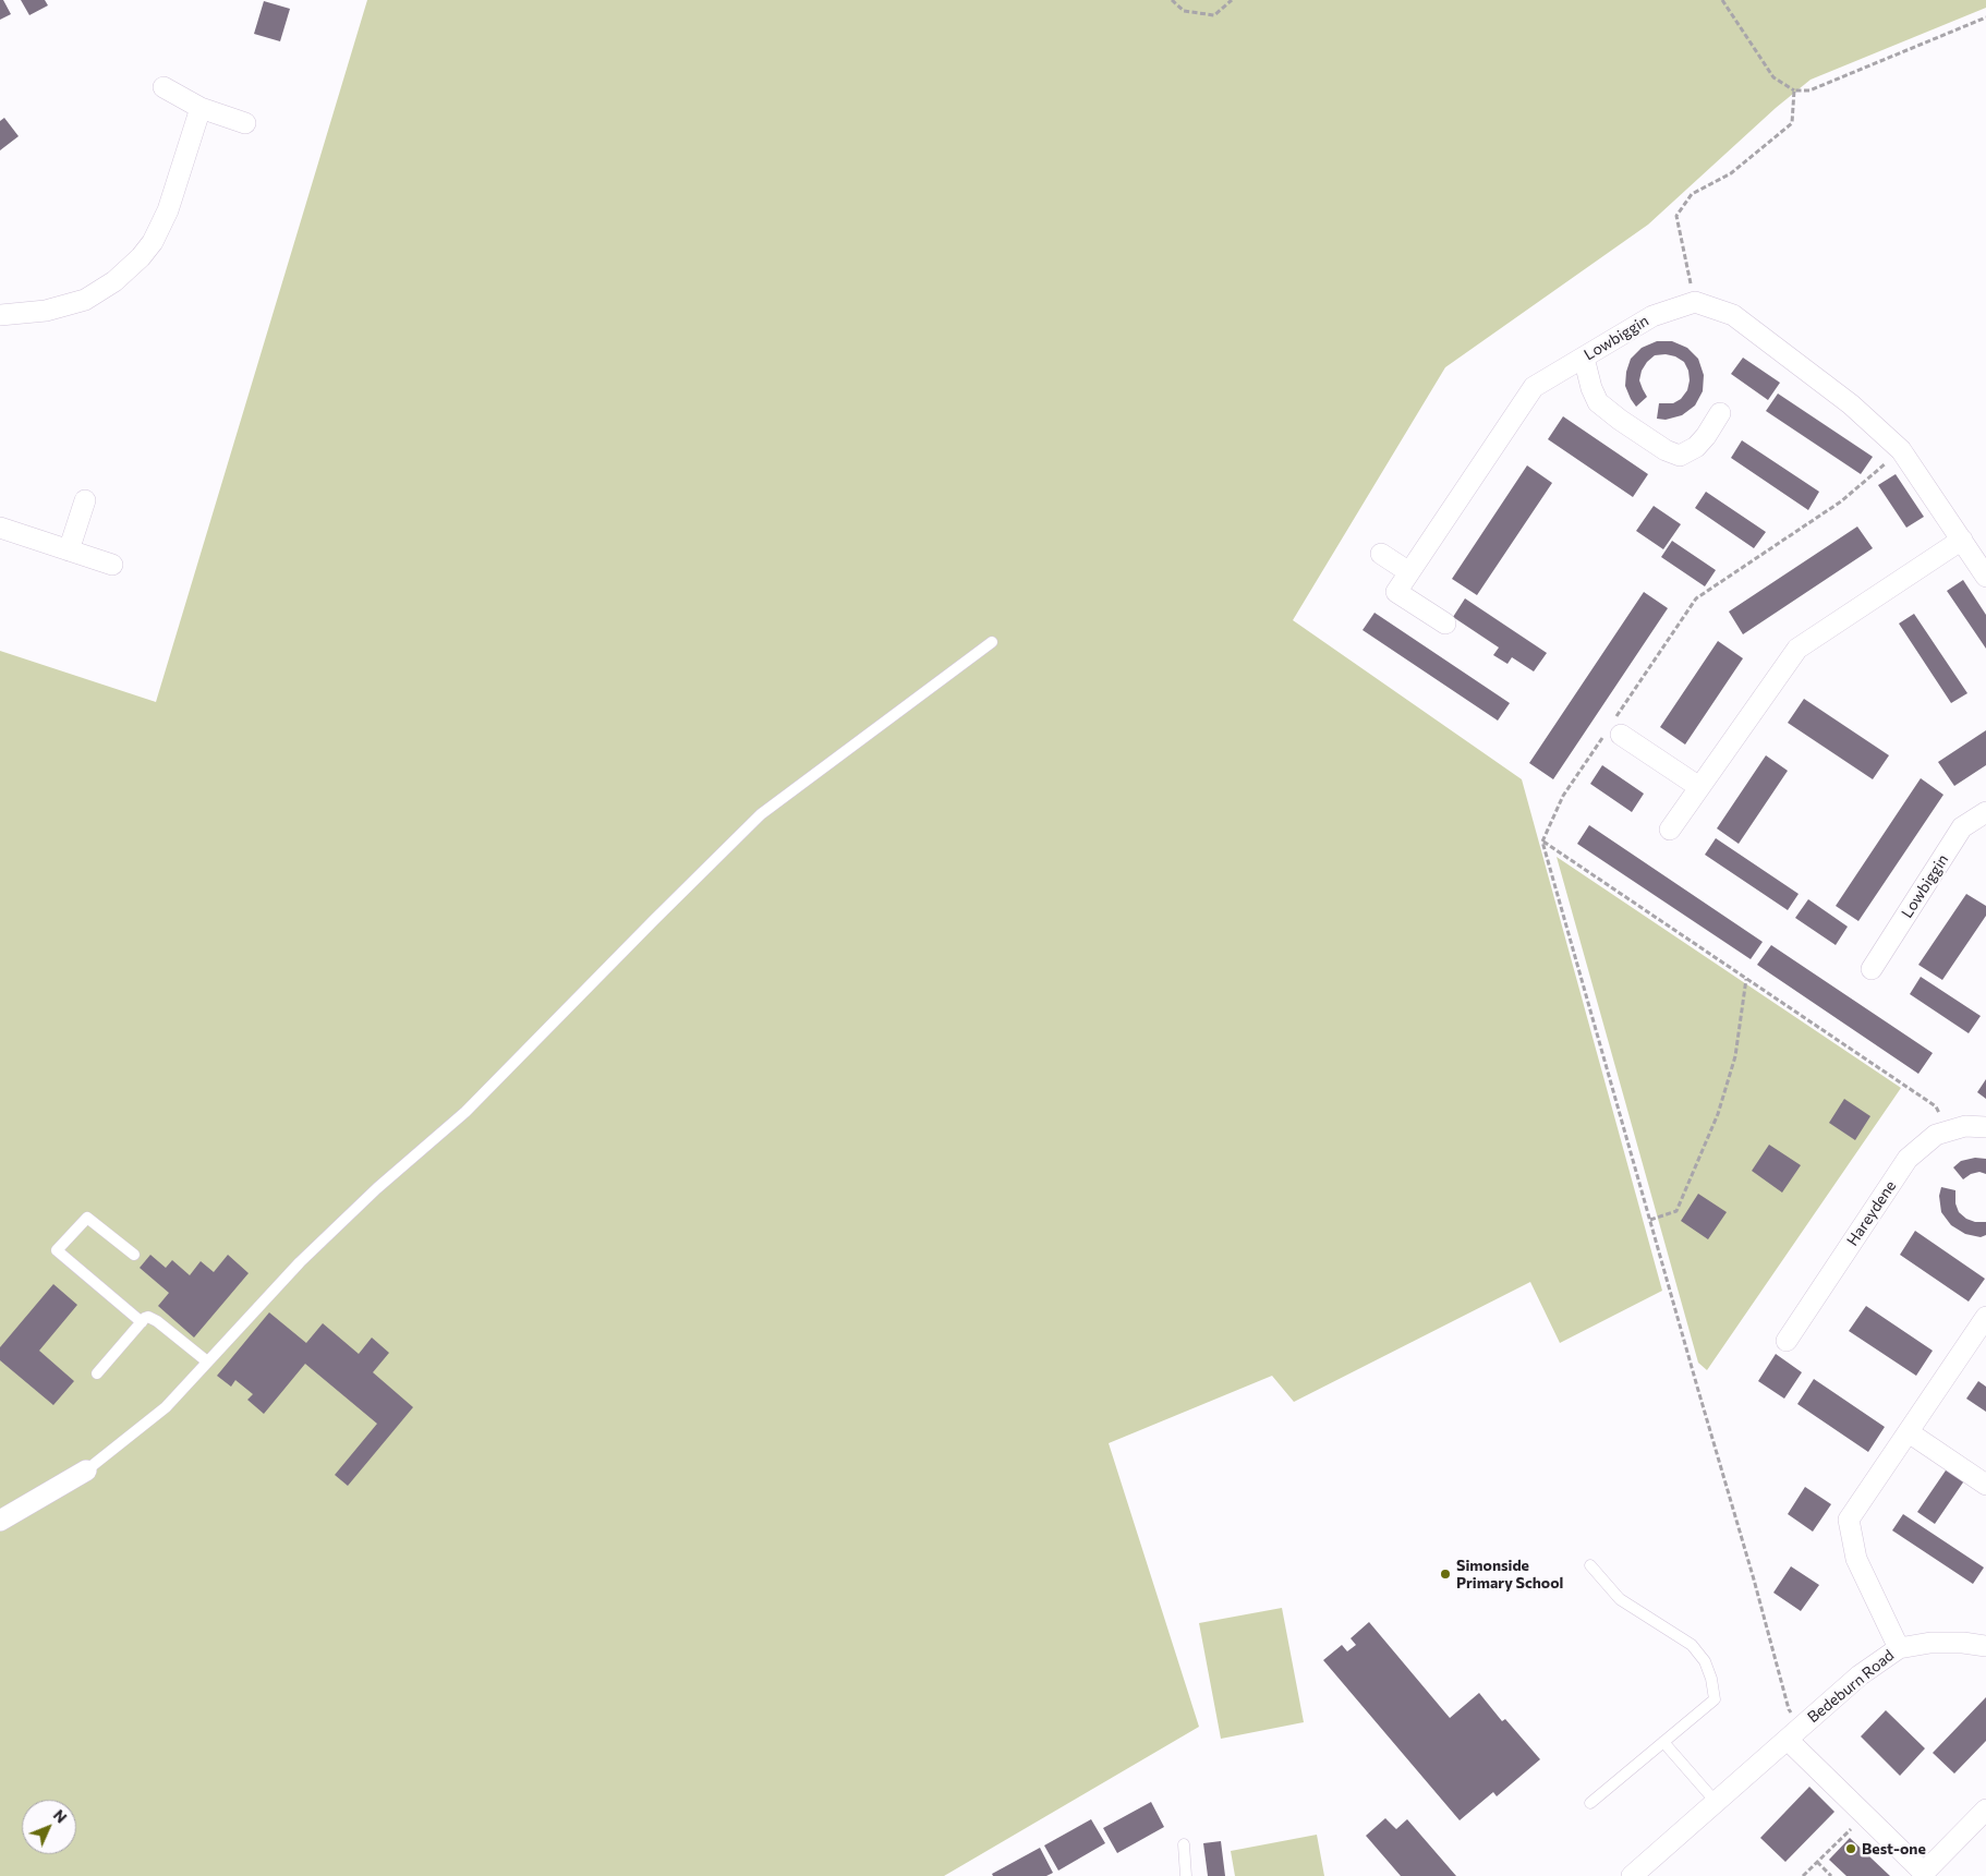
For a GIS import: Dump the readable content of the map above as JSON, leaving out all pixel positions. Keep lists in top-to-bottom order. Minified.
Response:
{"streets":{"street":["Lowbiggin","Hareydene","Bedeburn Road"]},"places":["Simonside Primary School","Best-one"],"north":"top right"}
